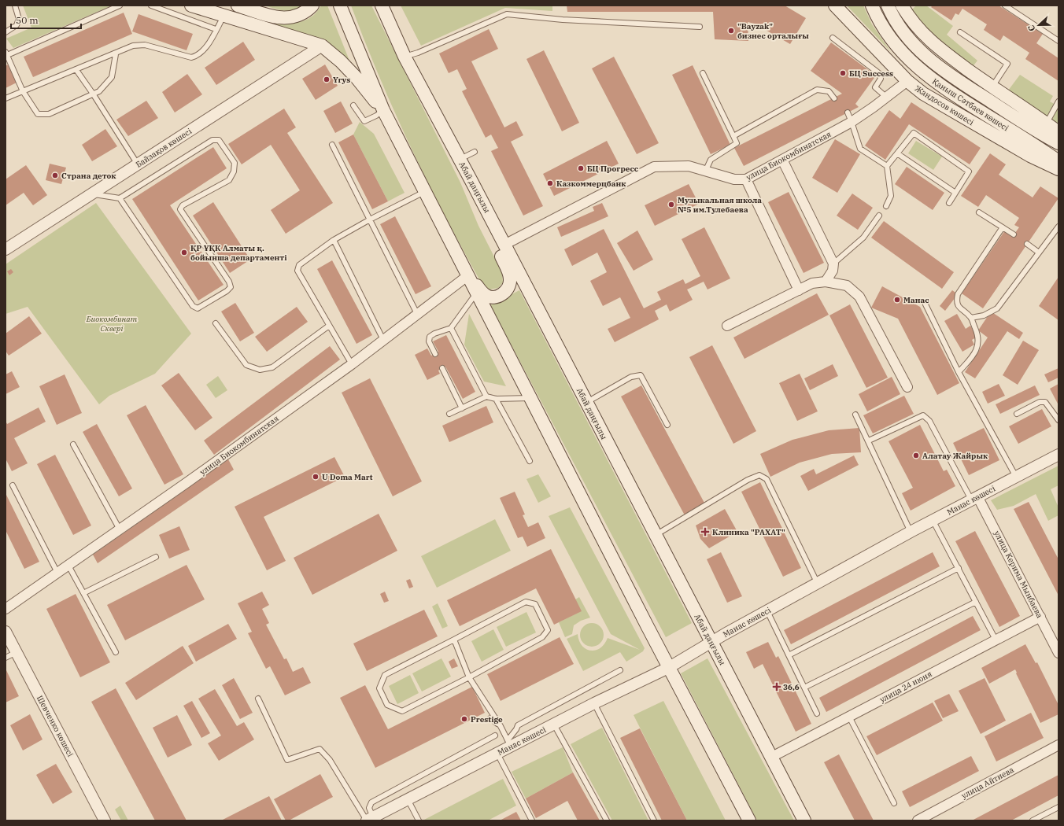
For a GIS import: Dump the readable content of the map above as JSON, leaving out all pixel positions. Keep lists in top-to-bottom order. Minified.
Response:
{"streets":{"main road":["Қаныш Сәтбаев көшесі","Жандосов көшесі","Абай даңғылы"],"street":["Байзақов көшесі","улица Биокомбинатская","Манас көшесі","улица Керима Мынбаева","улица 24 июня","Шевченко көшесі","улица Айтиева"]},"crossings":[["Жандосов көшесі","улица Биокомбинатская"],["улица Биокомбинатская","Абай даңғылы"],["Абай даңғылы","Манас көшесі"],["Абай даңғылы","улица 24 июня"],["Манас көшесі","улица Керима Мынбаева"],["улица Керима Мынбаева","улица 24 июня"]],"parks":["Биокомбинат Сквері"],"places":{"other":["\"Bayzak\" бизнес орталығы","БЦ Success","Yrys","БЦ Прогресс","Страна деток","Казкоммерцбанк","Музыкальная школа №5 им.Тулебаева","ҚР ҰҚК Алматы қ. бойынша департаменті","Манас","Алатау Жайрык","U Doma Mart","Prestige"],"health":["Клиника \"РАХАТ\"","36,6"]},"scale_bar":"50 m","north":"left"}
